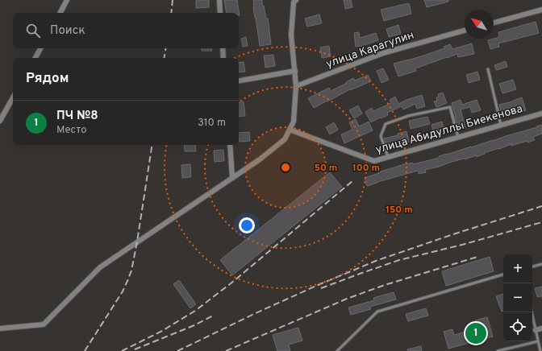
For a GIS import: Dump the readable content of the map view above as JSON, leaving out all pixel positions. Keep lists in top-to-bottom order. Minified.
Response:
{"streets":{"street":["улица Карагулин","улица Абидуллы Биекенова"]},"north":"top left","page":{"search":"Поиск","heading":"Рядом","list":[{"mark":"1","name":"ПЧ №8","note":"Место","value":"310 m"}],"map_buttons":["+","−"],"pins":"1"},"rings":["50 m","100 m","150 m"]}
